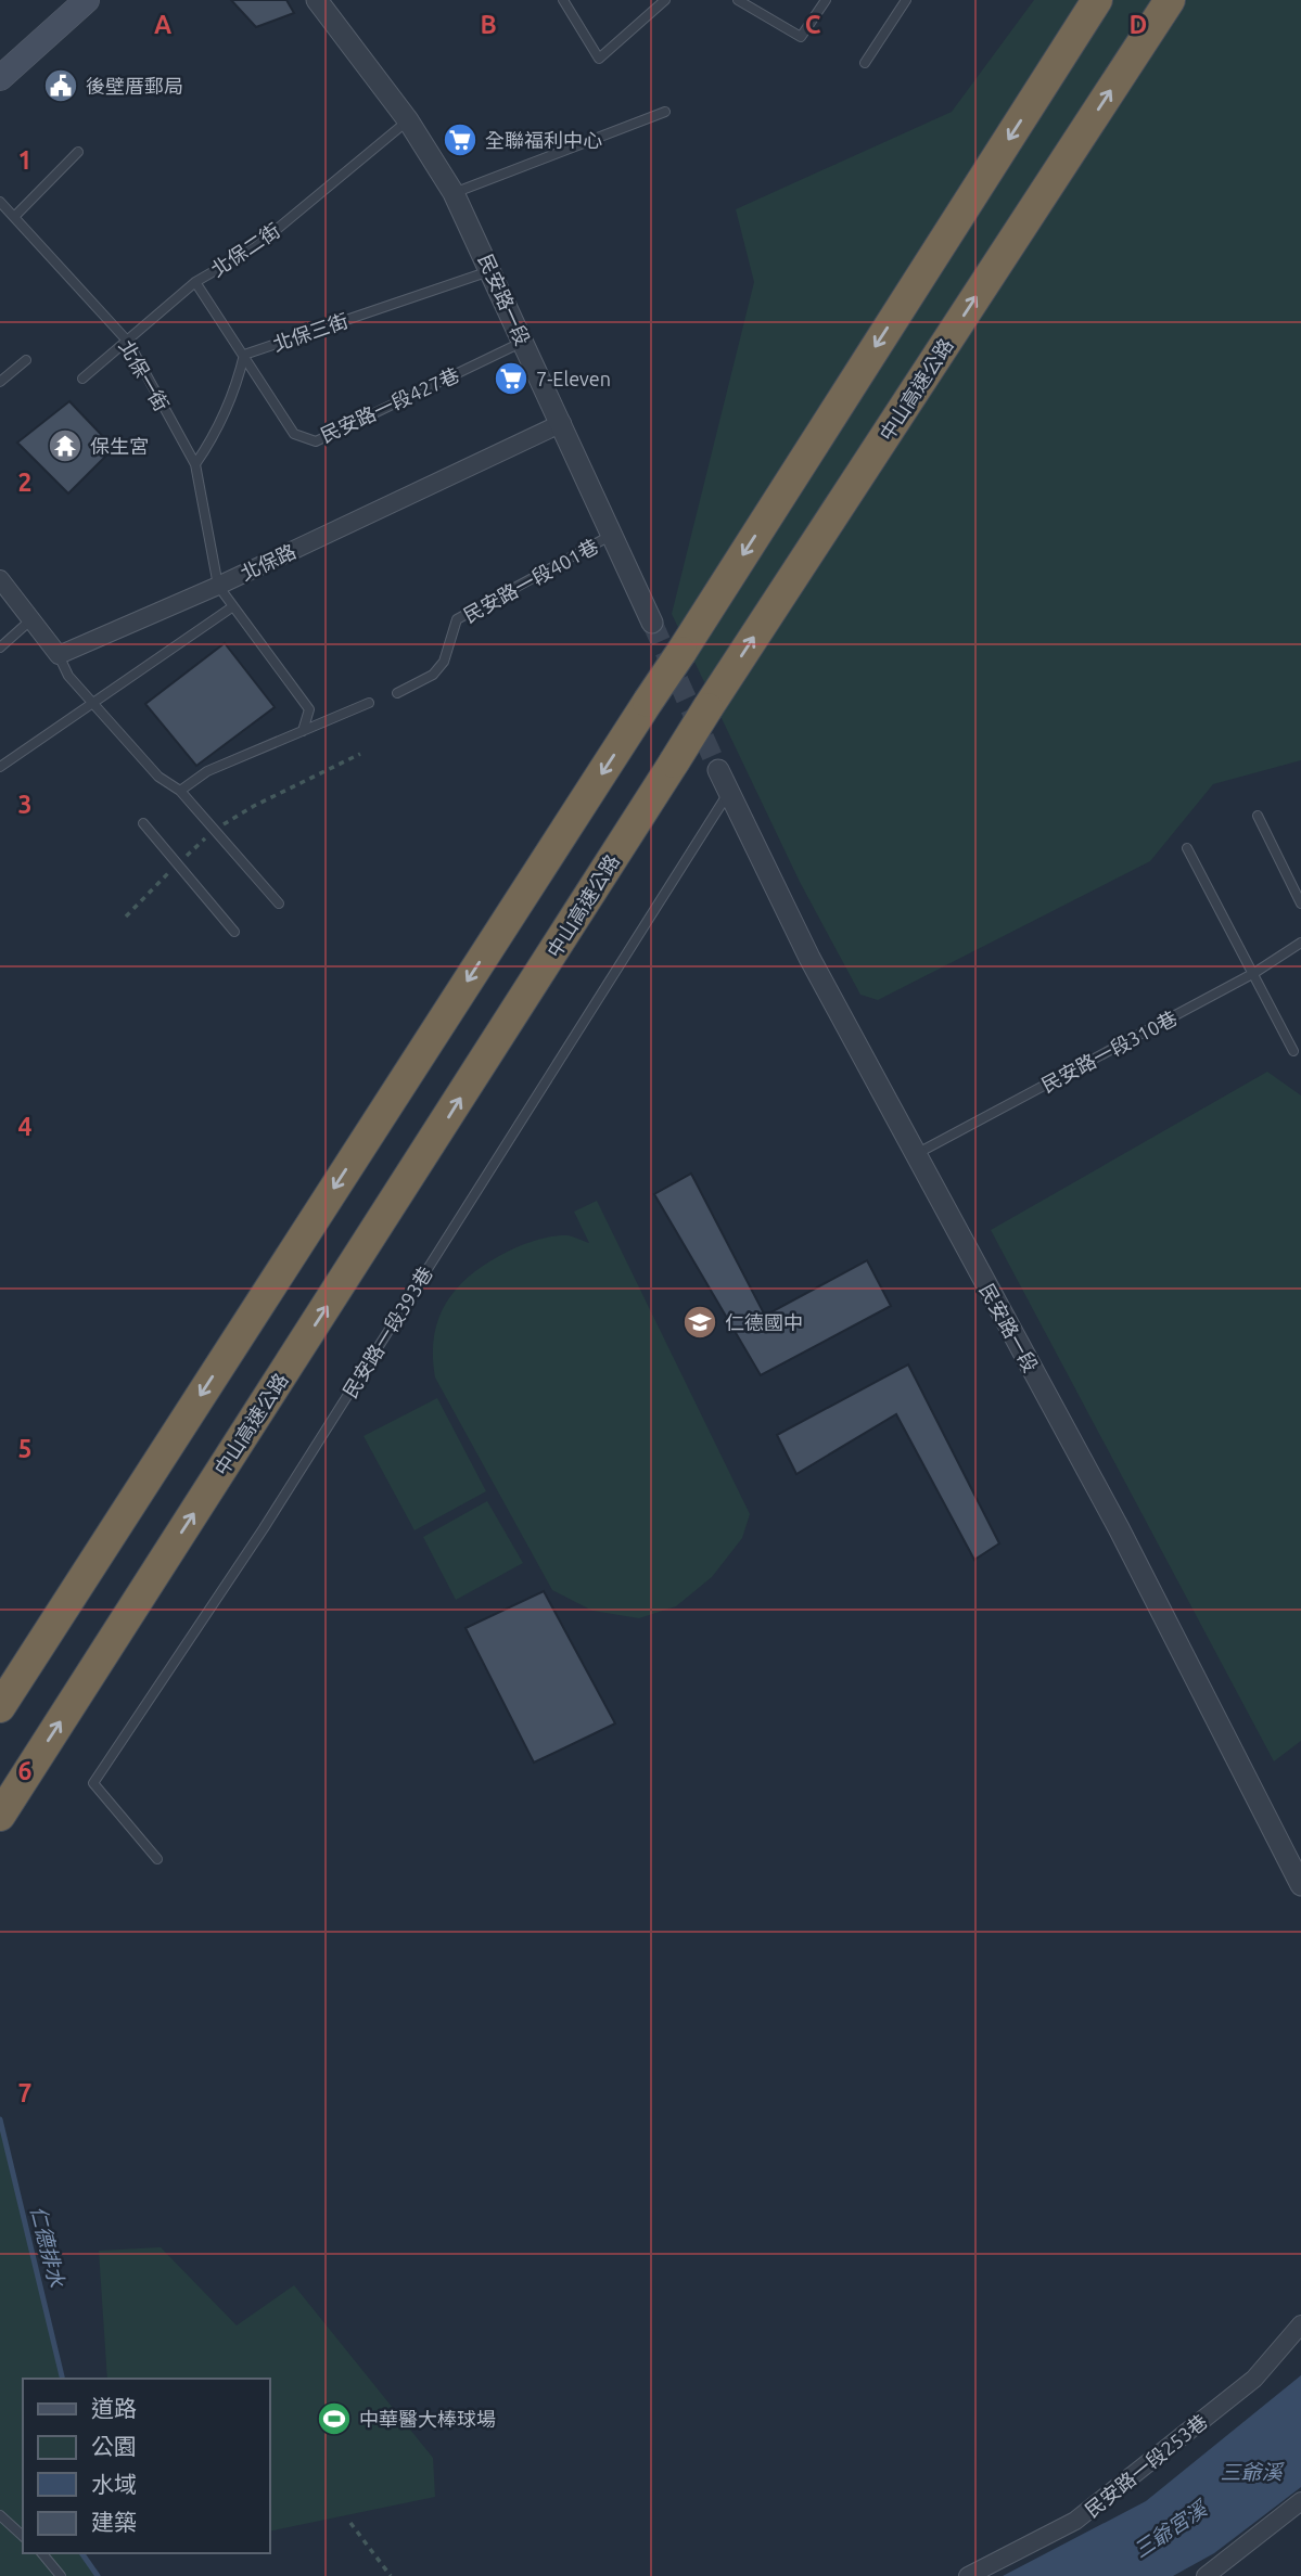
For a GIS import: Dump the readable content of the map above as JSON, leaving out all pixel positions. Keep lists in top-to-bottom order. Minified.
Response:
{"streets":{"highway":["中山高速公路"],"street":["民安路一段","北保路","民安路一段253巷"],"lane":["北保二街","北保三街","北保一街","民安路一段427巷","民安路一段401巷","民安路一段310巷","民安路一段393巷"]},"crossings":[["北保二街","民安路一段"],["北保二街","北保一街"],["北保二街","民安路一段427巷"],["民安路一段","北保三街"],["民安路一段","民安路一段427巷"],["民安路一段","北保路"],["民安路一段","民安路一段401巷"],["民安路一段","民安路一段310巷"],["民安路一段","民安路一段393巷"],["北保三街","民安路一段427巷"],["北保一街","北保路"]],"water":["仁德排水","三爺溪","三爺宮溪"],"places":{"public building":["後壁厝郵局"],"supermarket":["全聯福利中心","7-Eleven"],"temple":["保生宮"],"school or university":["仁德國中"],"sports":["中華醫大棒球場"]},"legend":["道路","公園","水域","建築"],"grid":{"columns":["A","B","C","D"],"rows":["1","2","3","4","5","6","7"]}}
